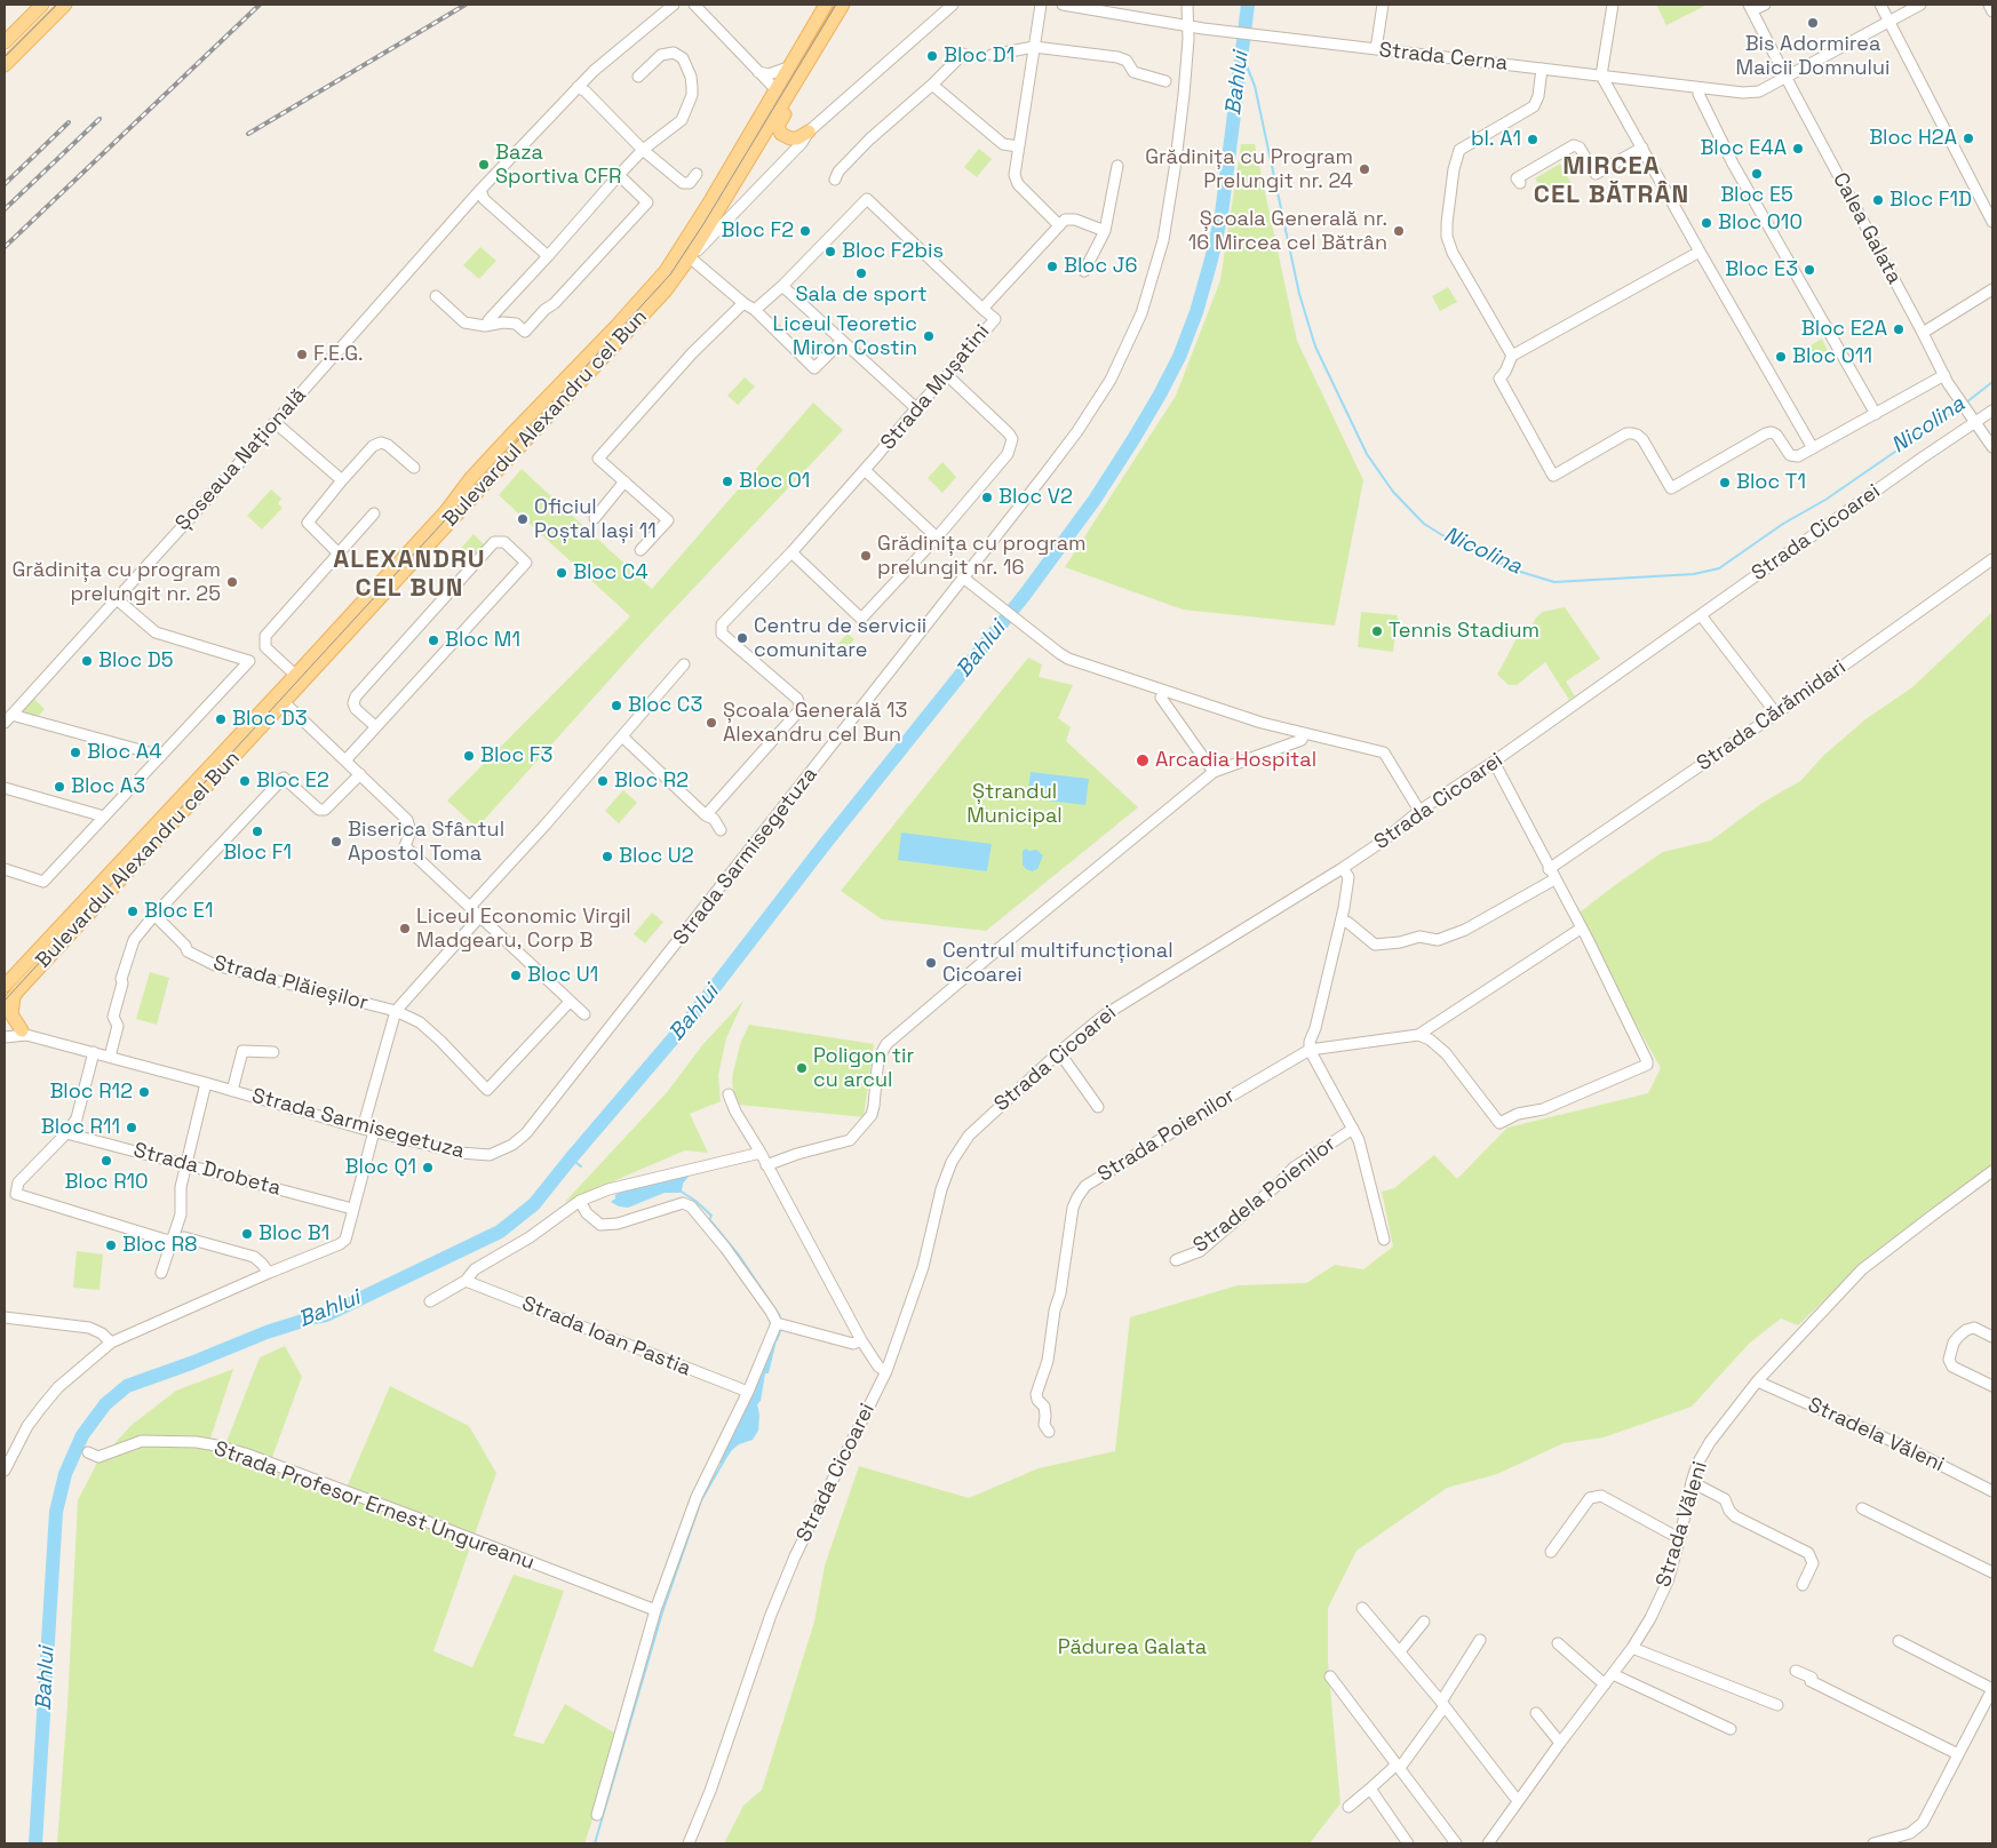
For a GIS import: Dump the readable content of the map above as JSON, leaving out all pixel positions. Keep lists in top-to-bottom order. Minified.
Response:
{"streets":{"main road":["Bulevardul Alexandru cel Bun"],"street":["Strada Cerna","Calea Galata","Strada Mușatini","Șoseaua Națională","Strada Cicoarei","Strada Cărămidari","Strada Sarmisegetuza","Strada Plăieșilor","Strada Poienilor","Strada Drobeta","Stradela Poienilor","Strada Ioan Pastia","Stradela Văleni","Strada Profesor Ernest Ungureanu","Strada Văleni"]},"crossings":[["Strada Cerna","Calea Galata"],["Strada Cerna","Strada Sarmisegetuza"],["Calea Galata","Strada Cicoarei"],["Strada Sarmisegetuza","Strada Plăieșilor"],["Strada Poienilor","Stradela Poienilor"],["Stradela Văleni","Strada Văleni"]],"districts":["MIRCEA CEL BĂTRÂN","ALEXANDRU CEL BUN"],"water":["Bahlui","Nicolina"],"parks":["Ștrandul Municipal","Pădurea Galata"],"places":["Bis Adormirea Maicii Domnului","Bloc D1","Bloc H2A","bl. A1","Bloc E4A","Baza Sportiva CFR","Grădinița cu Program Prelungit nr. 24","Bloc E5","Bloc F1D","Bloc O10","Bloc F2","Școala Generală nr. 16 Mircea cel Bătrân","Bloc F2bis","Bloc J6","Bloc E3","Sala de sport","Bloc E2A","Liceul Teoretic Miron Costin","F.E.G.","Bloc O11","Bloc O1","Bloc T1","Bloc V2","Oficiul Poștal Iași 11","Grădinița cu program prelungit nr. 16","Bloc C4","Grădinița cu program prelungit nr. 25","Tennis Stadium","Centru de servicii comunitare","Bloc M1","Bloc D5","Bloc C3","Bloc D3","Școala Generală 13 Alexandru cel Bun","Bloc A4","Bloc F3","Arcadia Hospital","Bloc E2","Bloc R2","Bloc A3","Bloc F1","Biserica Sfântul Apostol Toma","Bloc U2","Bloc E1","Liceul Economic Virgil Madgearu, Corp B","Centrul multifuncțional Cicoarei","Bloc U1","Poligon tir cu arcul","Bloc R12","Bloc R11","Bloc R10","Bloc Q1","Bloc B1","Bloc R8"]}
